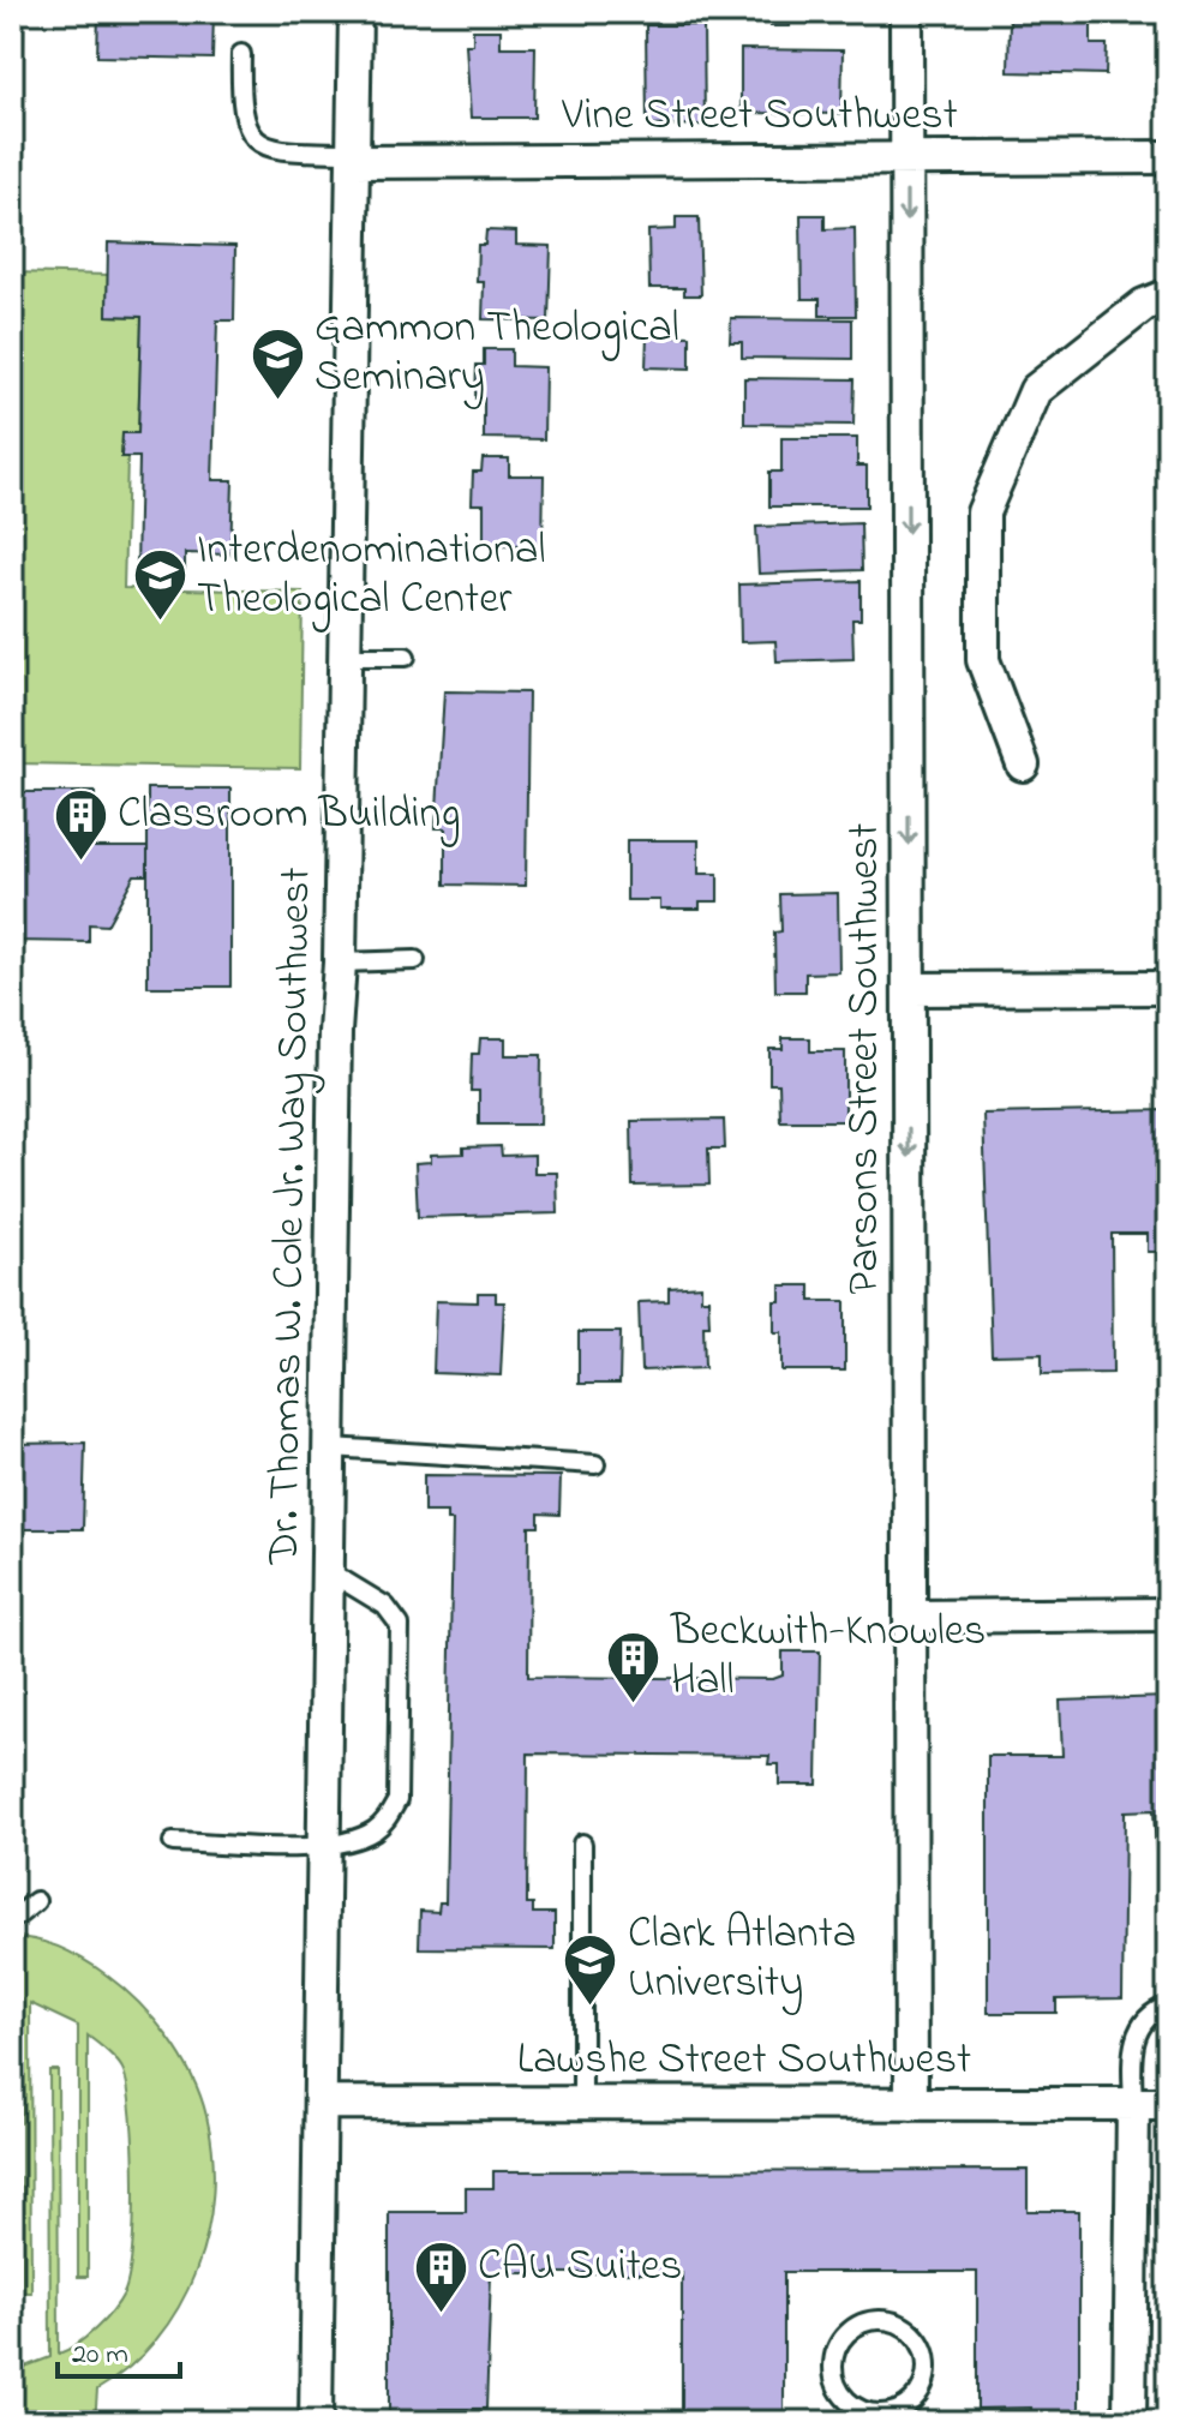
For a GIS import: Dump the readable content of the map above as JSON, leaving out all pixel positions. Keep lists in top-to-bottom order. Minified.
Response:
{"streets":{"street":["Vine Street Southwest","Parsons Street Southwest","Dr. Thomas W. Cole Jr. Way Southwest","Lawshe Street Southwest"]},"crossings":[["Vine Street Southwest","Parsons Street Southwest"],["Vine Street Southwest","Dr. Thomas W. Cole Jr. Way Southwest"],["Parsons Street Southwest","Lawshe Street Southwest"],["Dr. Thomas W. Cole Jr. Way Southwest","Lawshe Street Southwest"]],"one_way":["Parsons Street Southwest"],"places":{"school or university":["Gammon Theological Seminary","Interdenominational Theological Center","Clark Atlanta University"],"building":["Classroom Building","Beckwith-Knowles Hall","CAU Suites"]},"scale_bar":"20 m"}
